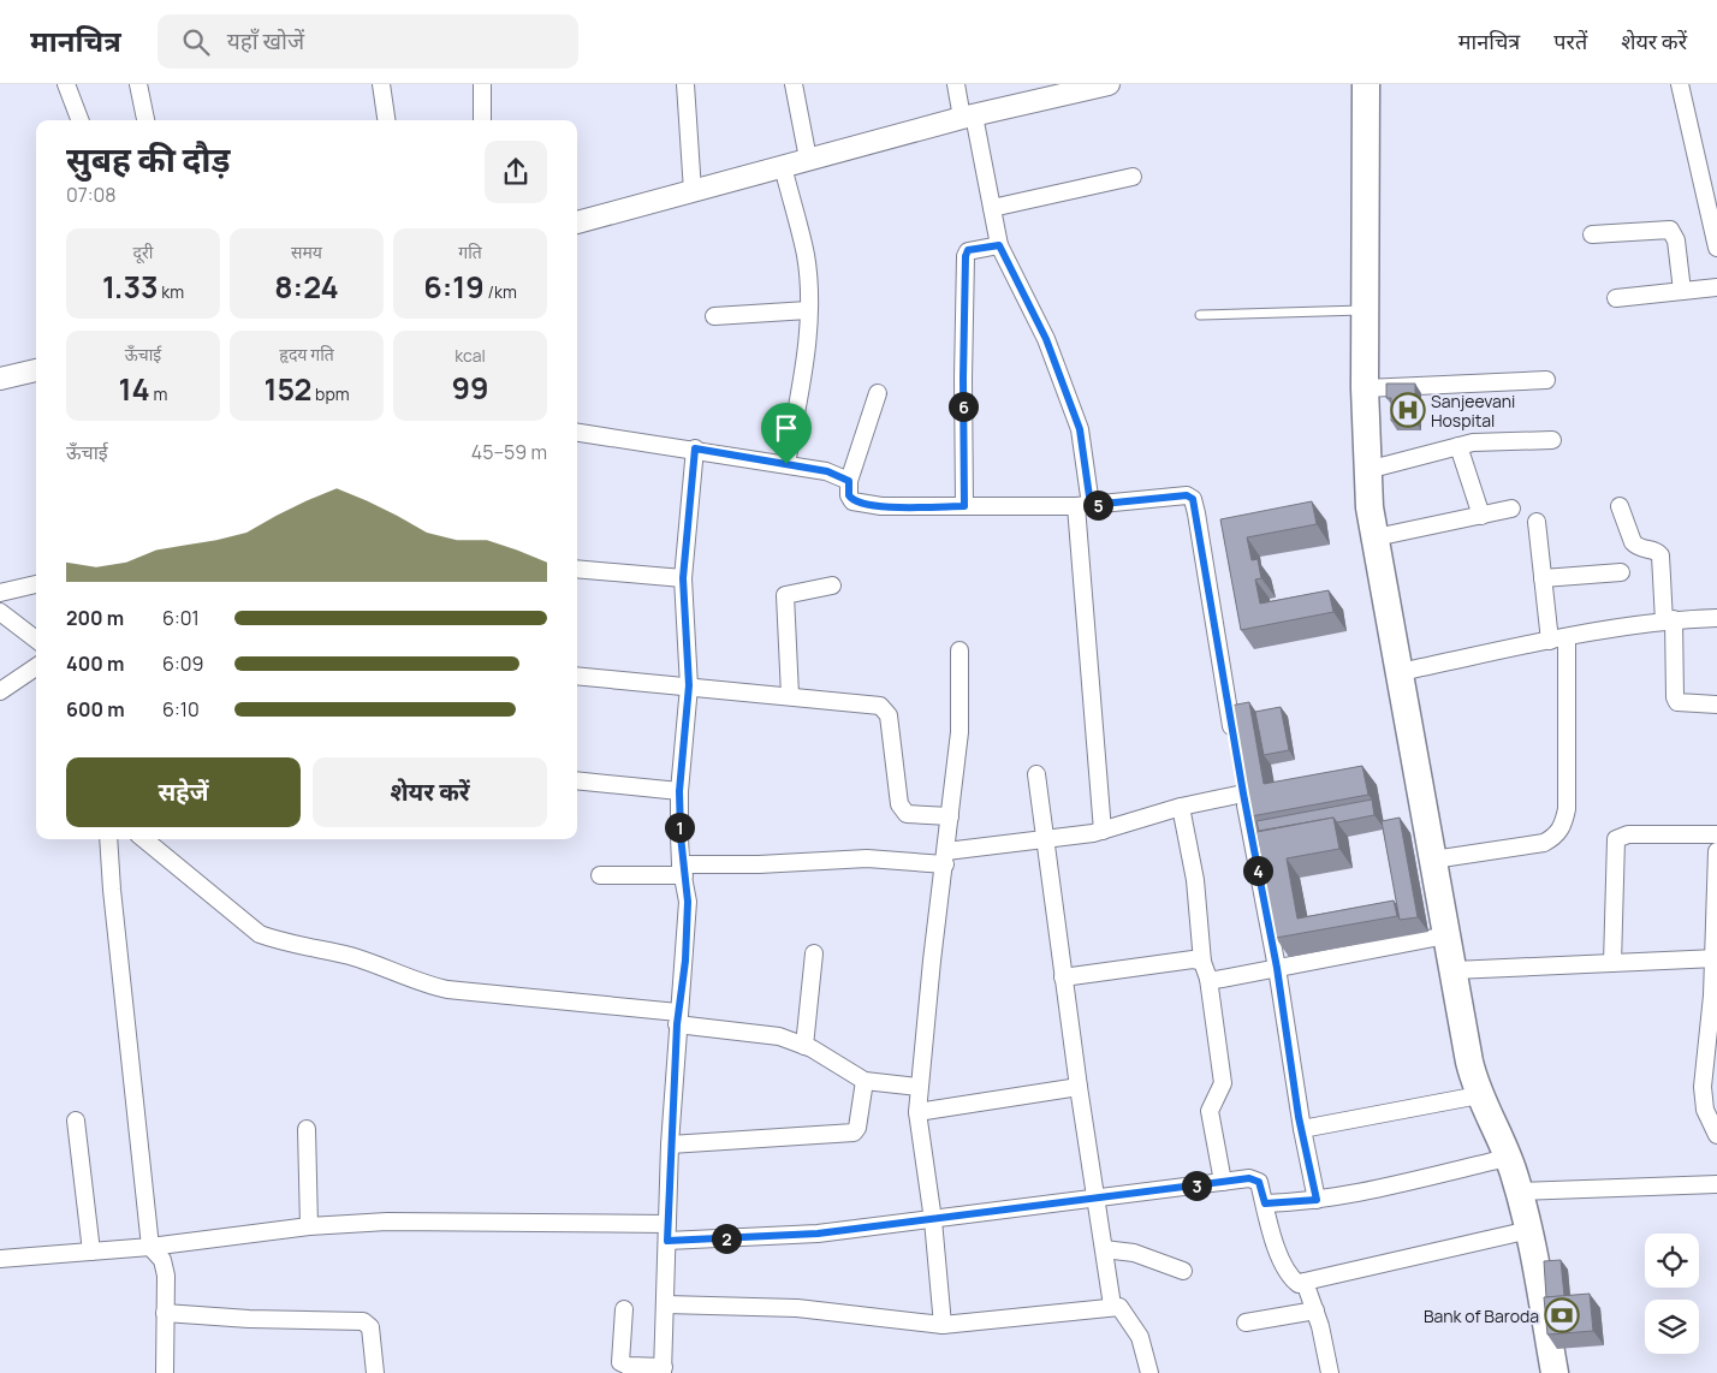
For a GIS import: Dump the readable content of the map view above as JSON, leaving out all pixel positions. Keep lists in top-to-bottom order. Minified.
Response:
{"places":{"hospital":["Sanjeevani Hospital"],"bank":["Bank of Baroda"]},"page":{"header":"मानचित्र","search":"यहाँ खोजें","nav":["मानचित्र","परतें","शेयर करें"],"heading":["सुबह की दौड़","07:08"],"stats":[["दूरी","1.33 km"],["समय","8:24"],["गति","6:19 /km"],["ऊँचाई","14 m"],["हृदय गति","152 bpm"],["kcal","99"]],"pins":["6","5","1","4","3","2"],"chart":["ऊँचाई","45–59 m"],"list":[{"name":"200 m","note":"6:01"},{"name":"400 m","note":"6:09"},{"name":"600 m","note":"6:10"}],"buttons":["सहेजें","शेयर करें"]}}
